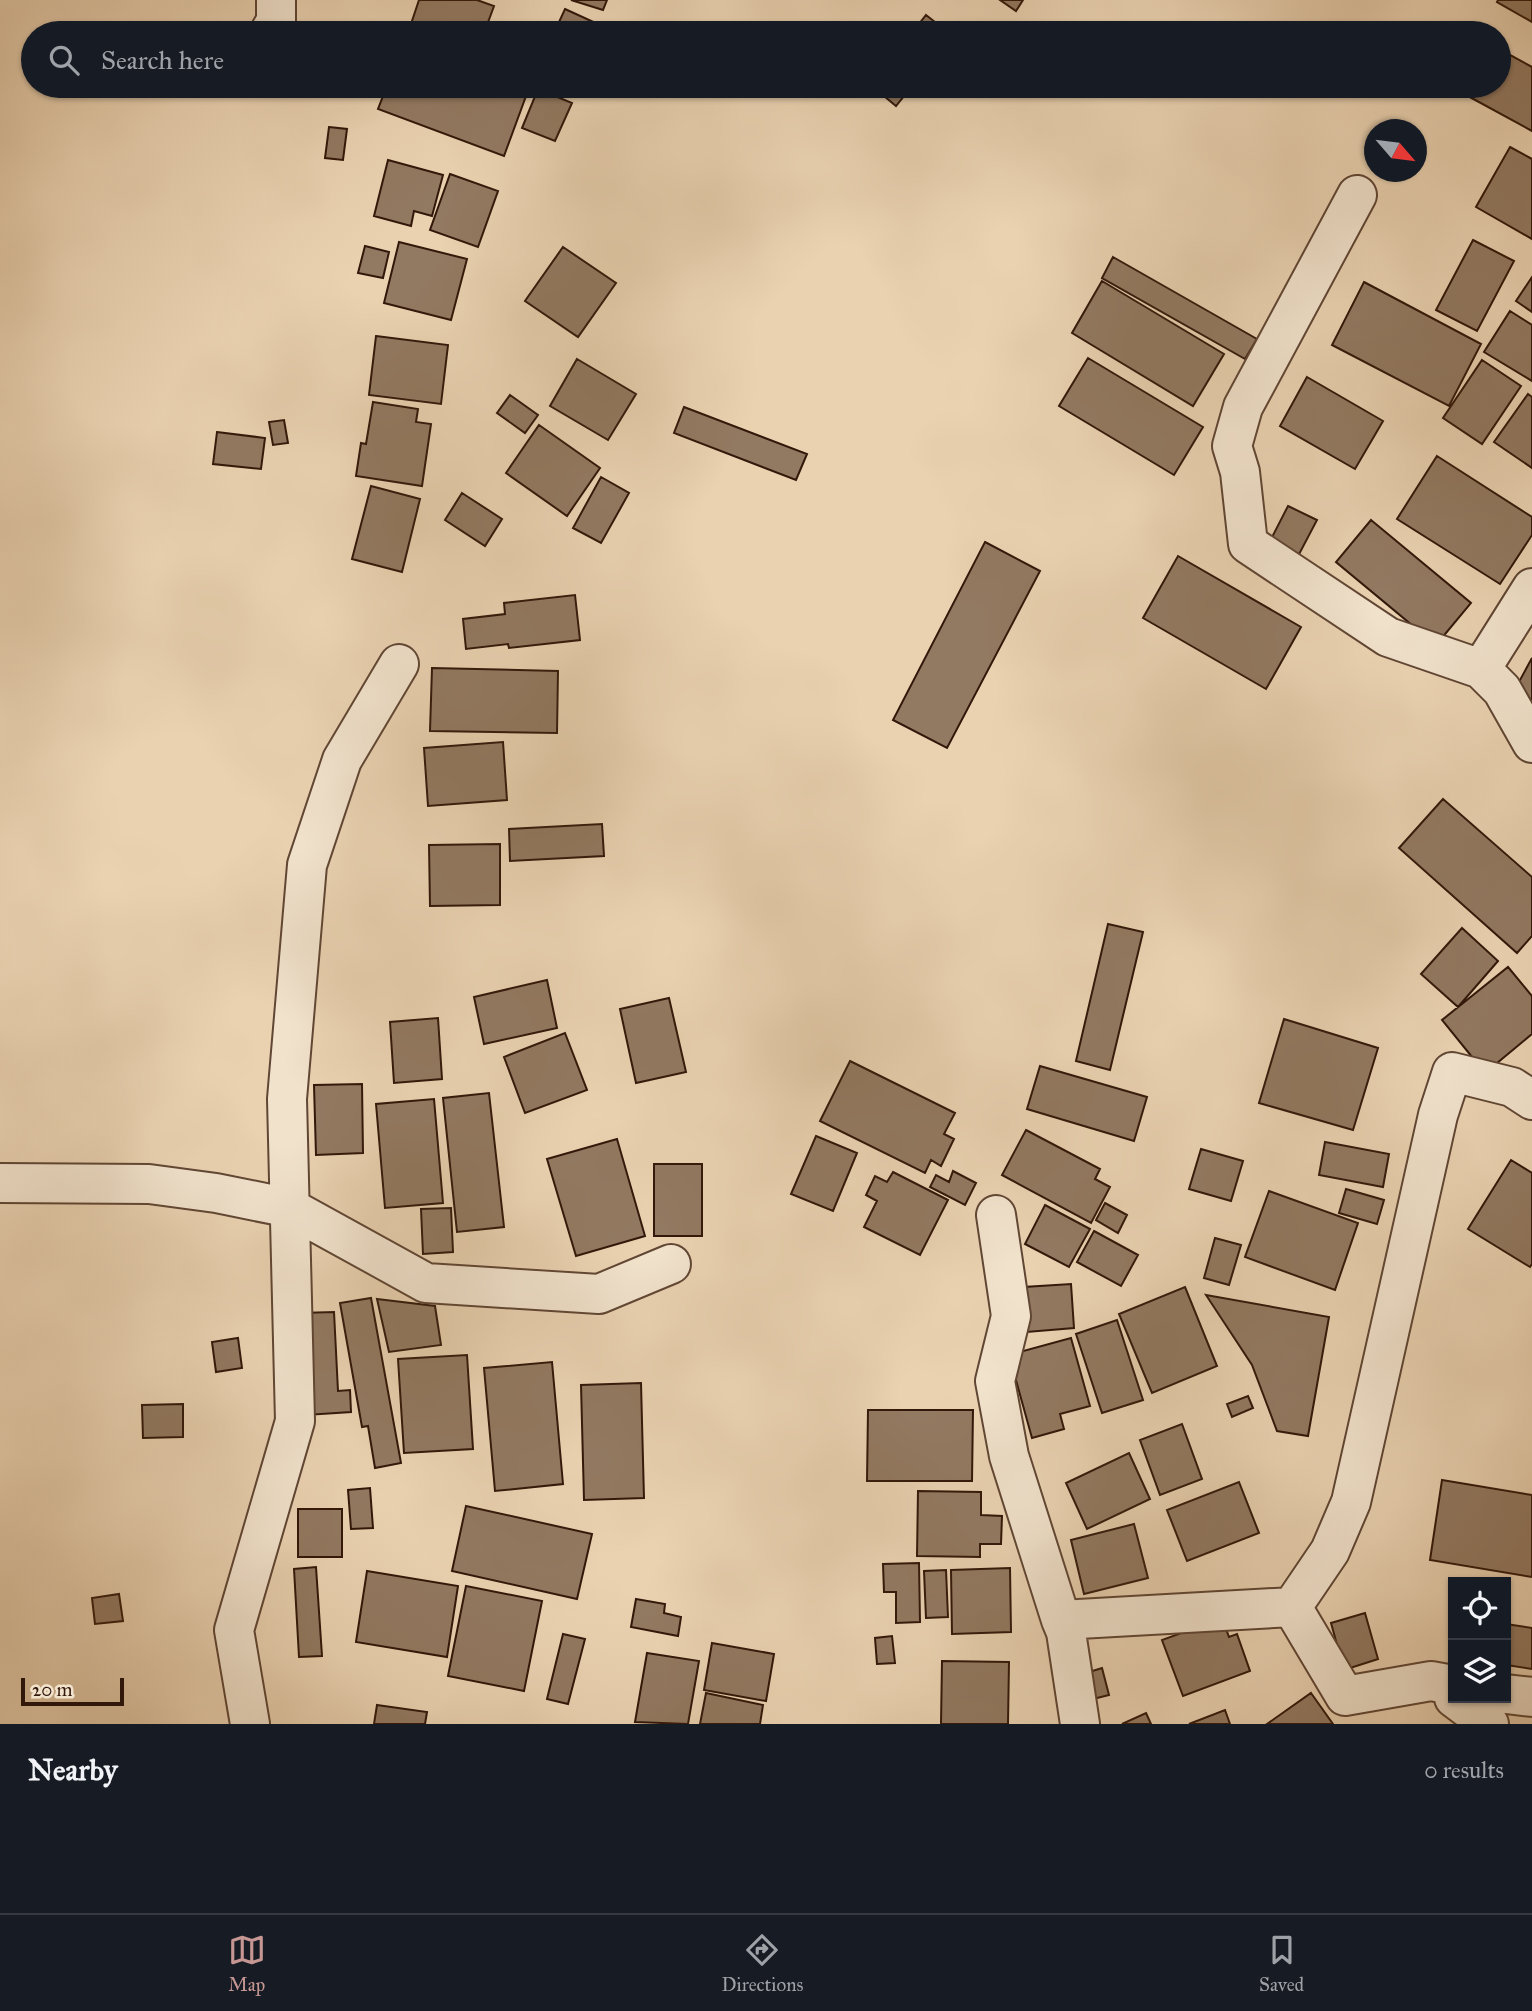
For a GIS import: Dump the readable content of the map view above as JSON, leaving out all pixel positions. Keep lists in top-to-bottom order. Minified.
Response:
{"scale_bar":"20 m","north":"bottom right","page":{"search":"Search here","scale":"20 m","heading":["Nearby","0 results"],"nav":["Map","Directions","Saved"]}}
